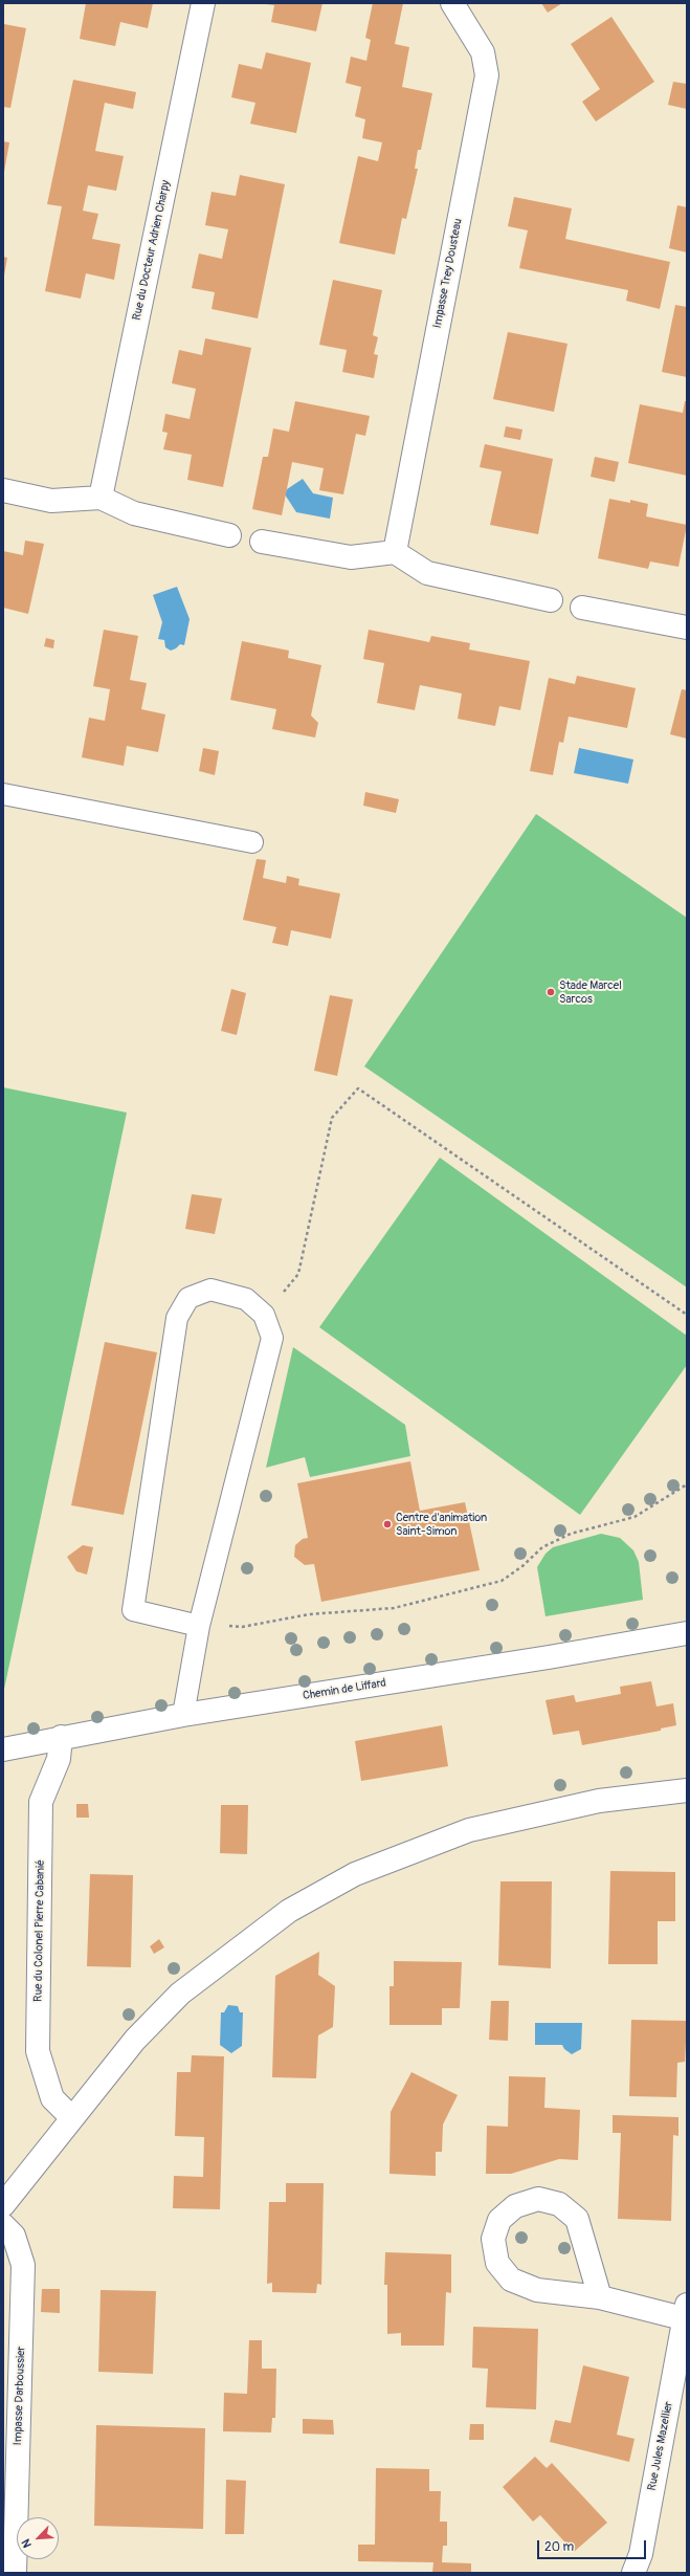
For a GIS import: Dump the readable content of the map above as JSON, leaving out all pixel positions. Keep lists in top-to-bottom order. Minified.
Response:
{"streets":{"street":["Rue du Docteur Adrien Charpy","Impasse Trey Dousteau","Chemin de Liffard","Rue du Colonel Pierre Cabanié","Impasse Darboussier","Rue Jules Mazellier"]},"crossings":[["Chemin de Liffard","Rue du Colonel Pierre Cabanié"]],"places":["Stade Marcel Sarcos","Centre d'animation Saint-Simon"],"scale_bar":"20 m","north":"bottom left"}
